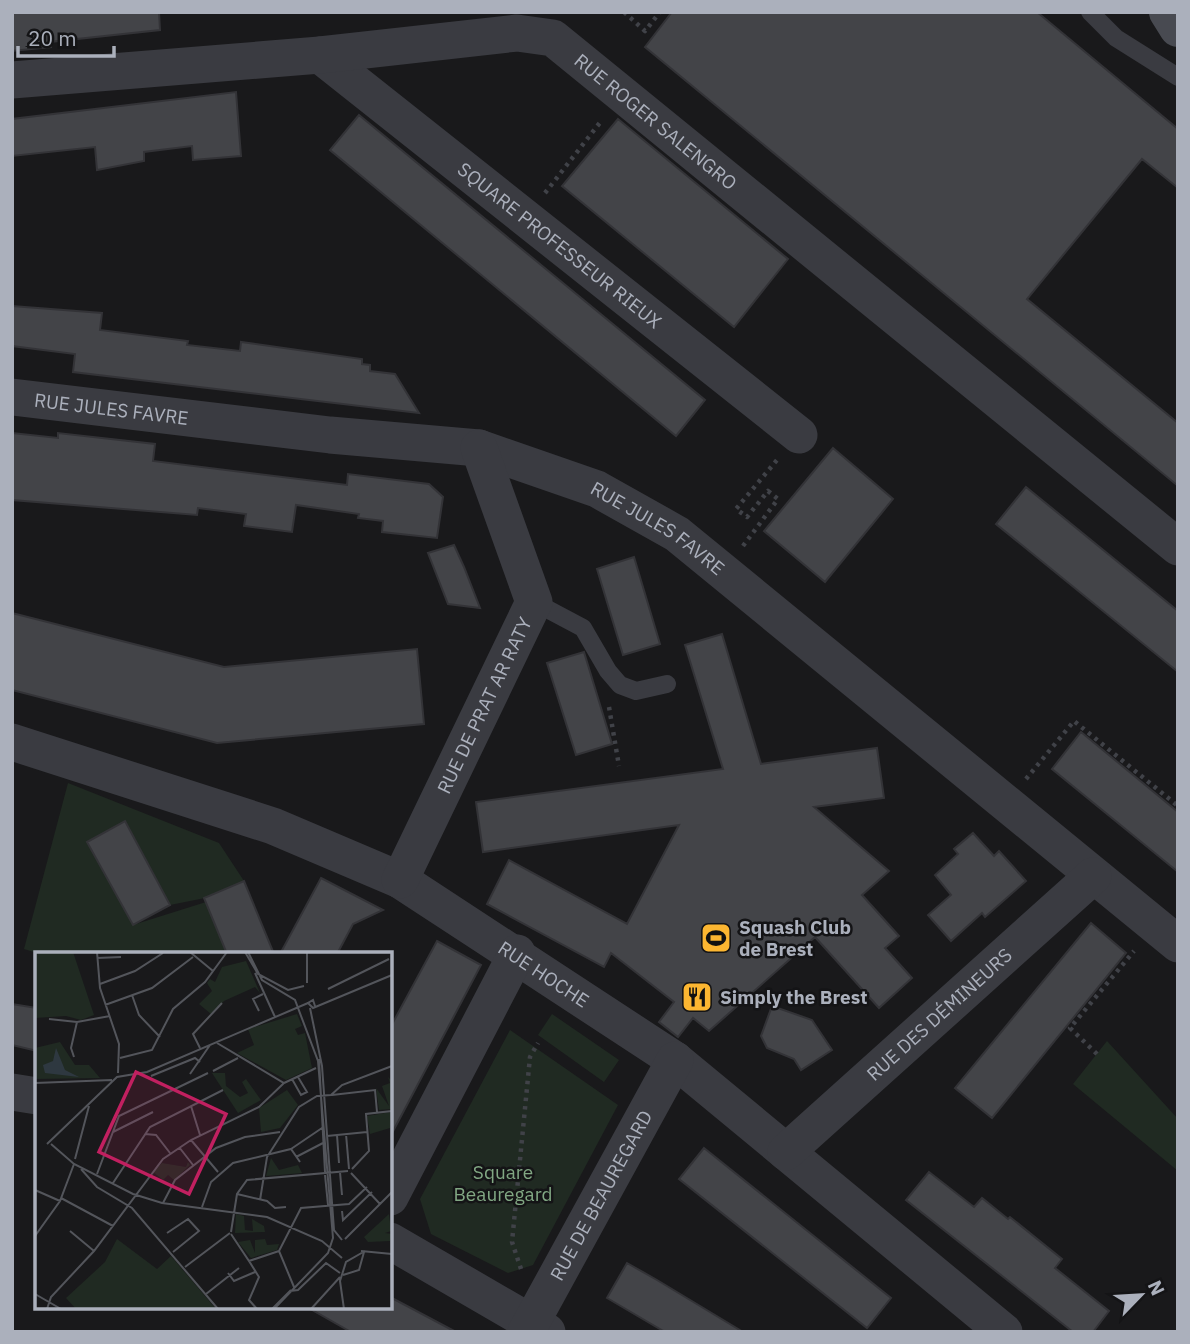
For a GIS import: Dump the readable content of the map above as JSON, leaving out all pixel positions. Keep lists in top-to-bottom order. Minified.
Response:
{"streets":{"street":["RUE ROGER SALENGRO","SQUARE PROFESSEUR RIEUX","RUE JULES FAVRE","RUE DE PRAT AR RATY","RUE HOCHE","RUE DES DÉMINEURS","RUE DE BEAUREGARD"]},"crossings":[["RUE ROGER SALENGRO","SQUARE PROFESSEUR RIEUX"],["RUE JULES FAVRE","RUE DE PRAT AR RATY"],["RUE JULES FAVRE","RUE DES DÉMINEURS"],["RUE DE PRAT AR RATY","RUE HOCHE"],["RUE HOCHE","RUE DES DÉMINEURS"],["RUE HOCHE","RUE DE BEAUREGARD"]],"parks":["Square Beauregard"],"places":{"sports":["Squash Club de Brest"],"restaurant":["Simply the Brest"]},"scale_bar":"20 m","north":"top right"}
